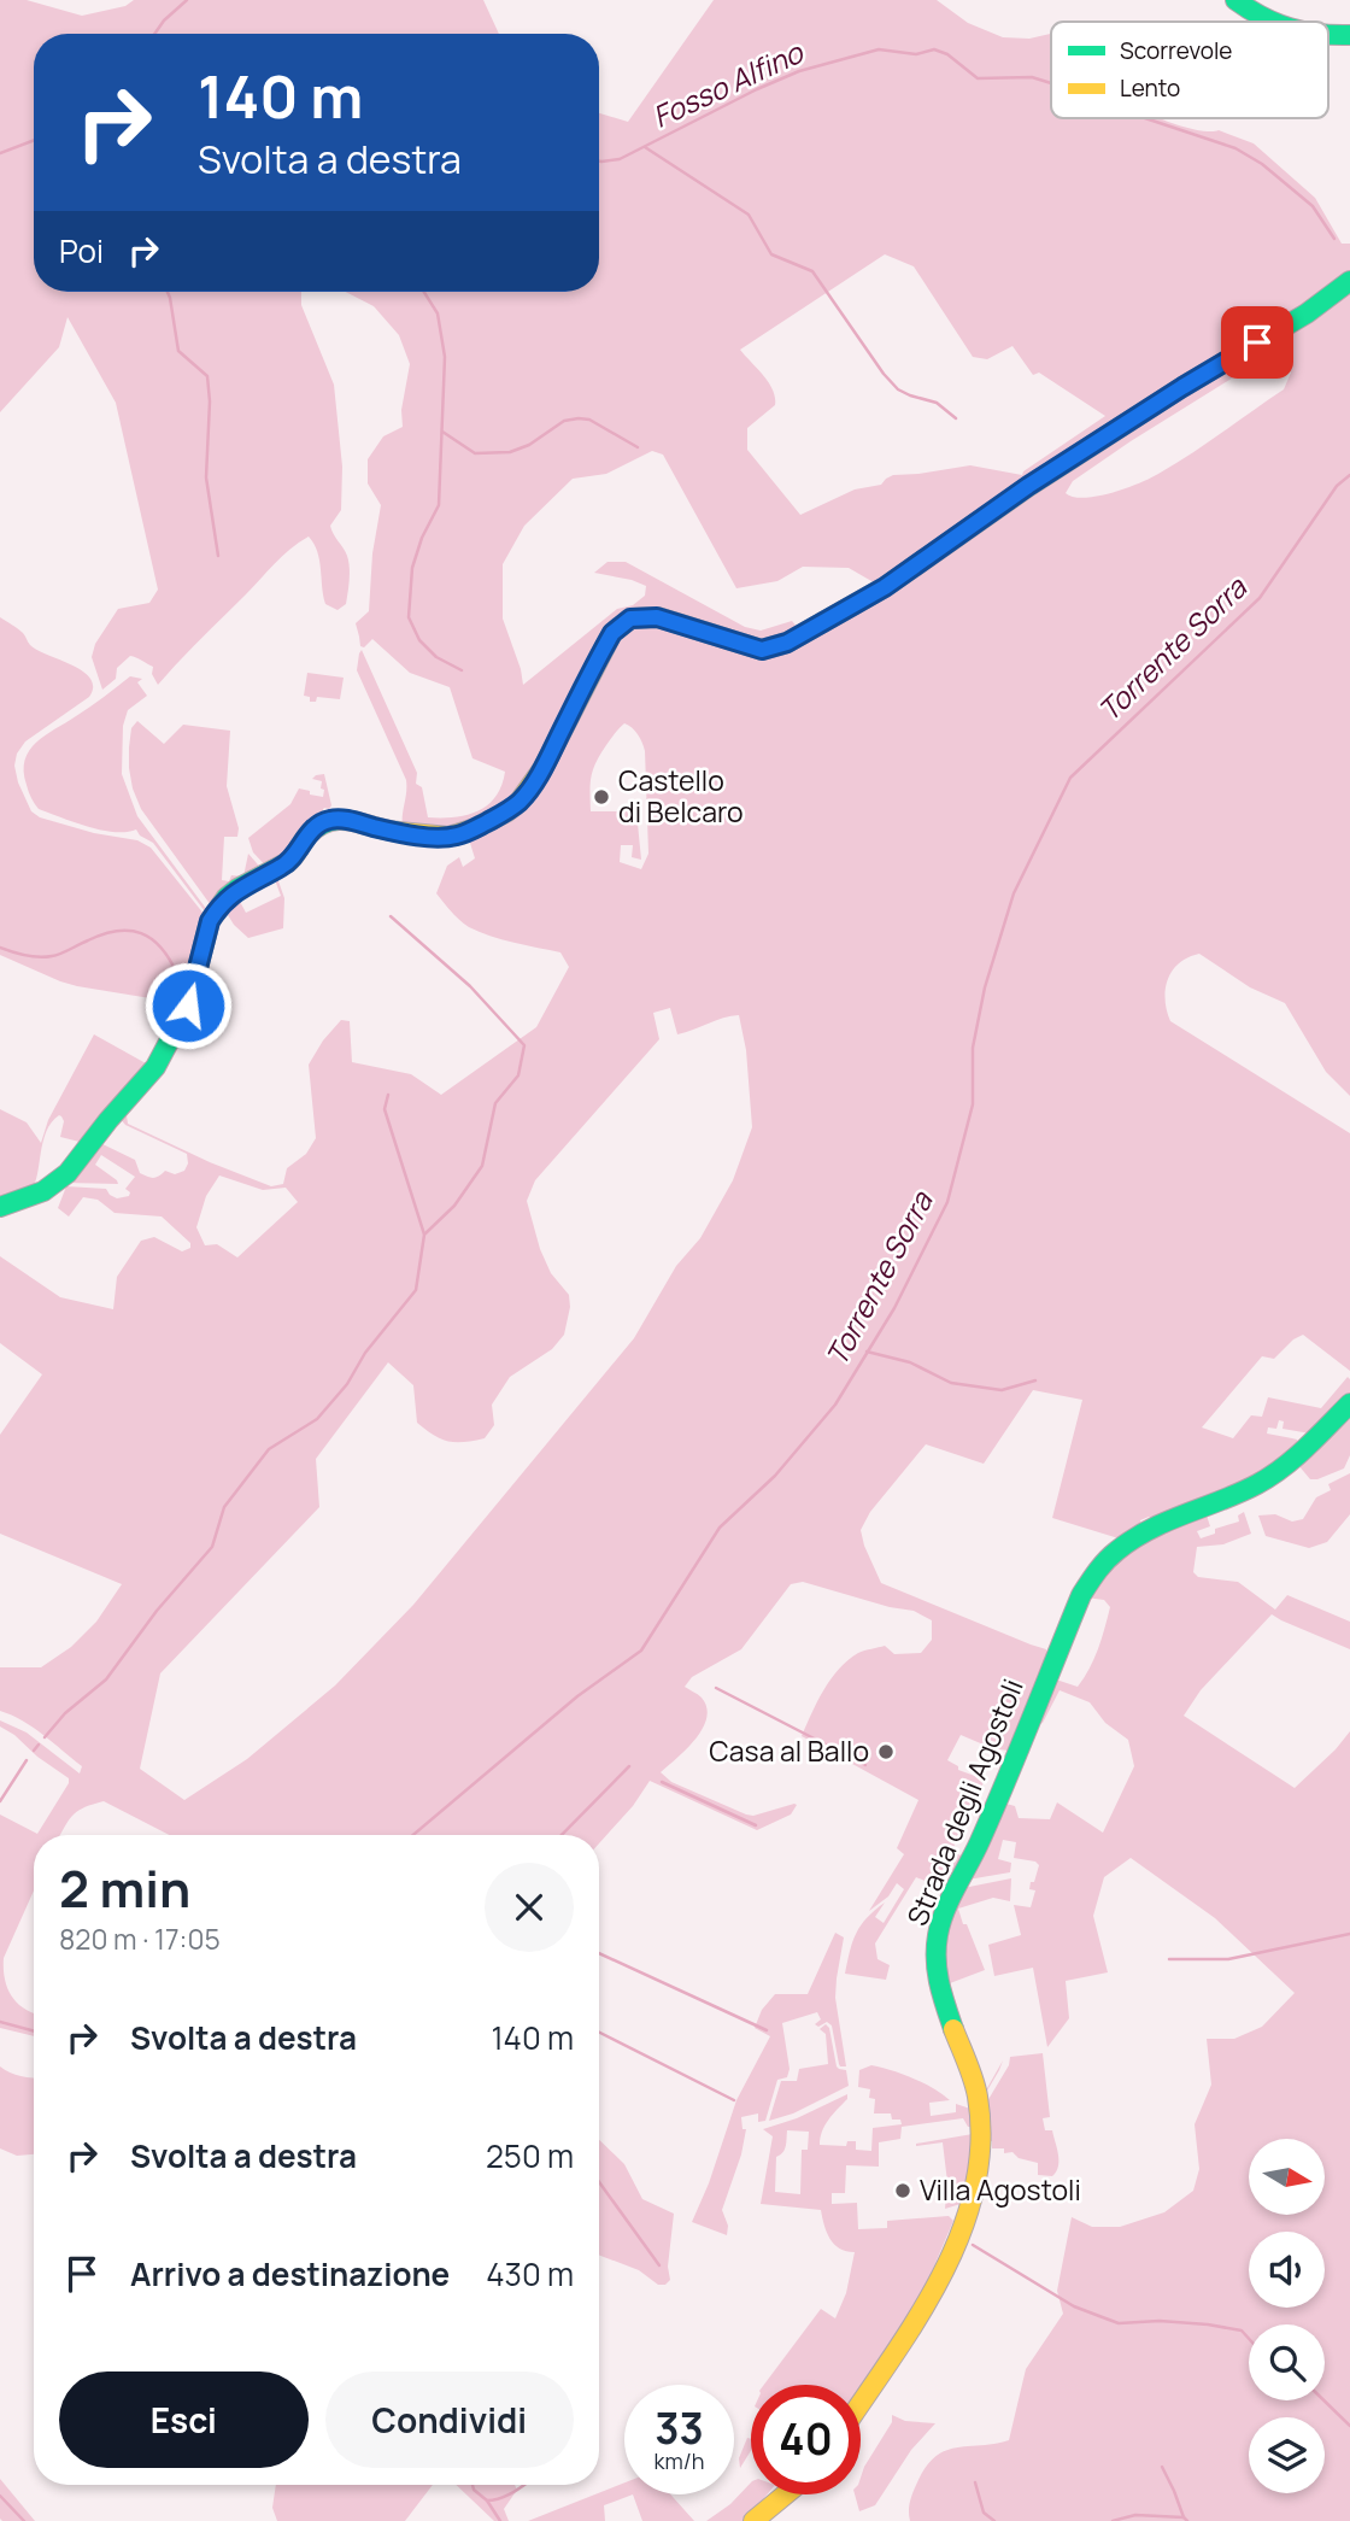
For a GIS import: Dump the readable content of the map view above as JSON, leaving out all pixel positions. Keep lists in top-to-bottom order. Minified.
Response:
{"streets":{"street":["Strada degli Agostoli"]},"water":["Fosso Alfino","Torrente Sorra"],"places":["Castello di Belcaro","Casa al Ballo","Villa Agostoli"],"legend":["Scorrevole","Lento"],"north":"right","page":{"turn":["140 m","Svolta a destra"],"then":"Poi","heading":["2 min","820 m · 17:05"],"list":[{"name":"Svolta a destra","value":"140 m"},{"name":"Svolta a destra","value":"250 m"},{"name":"Arrivo a destinazione","value":"430 m"}],"buttons":["Esci","Condividi"],"speed":"33 km/h","limit":"40"}}
